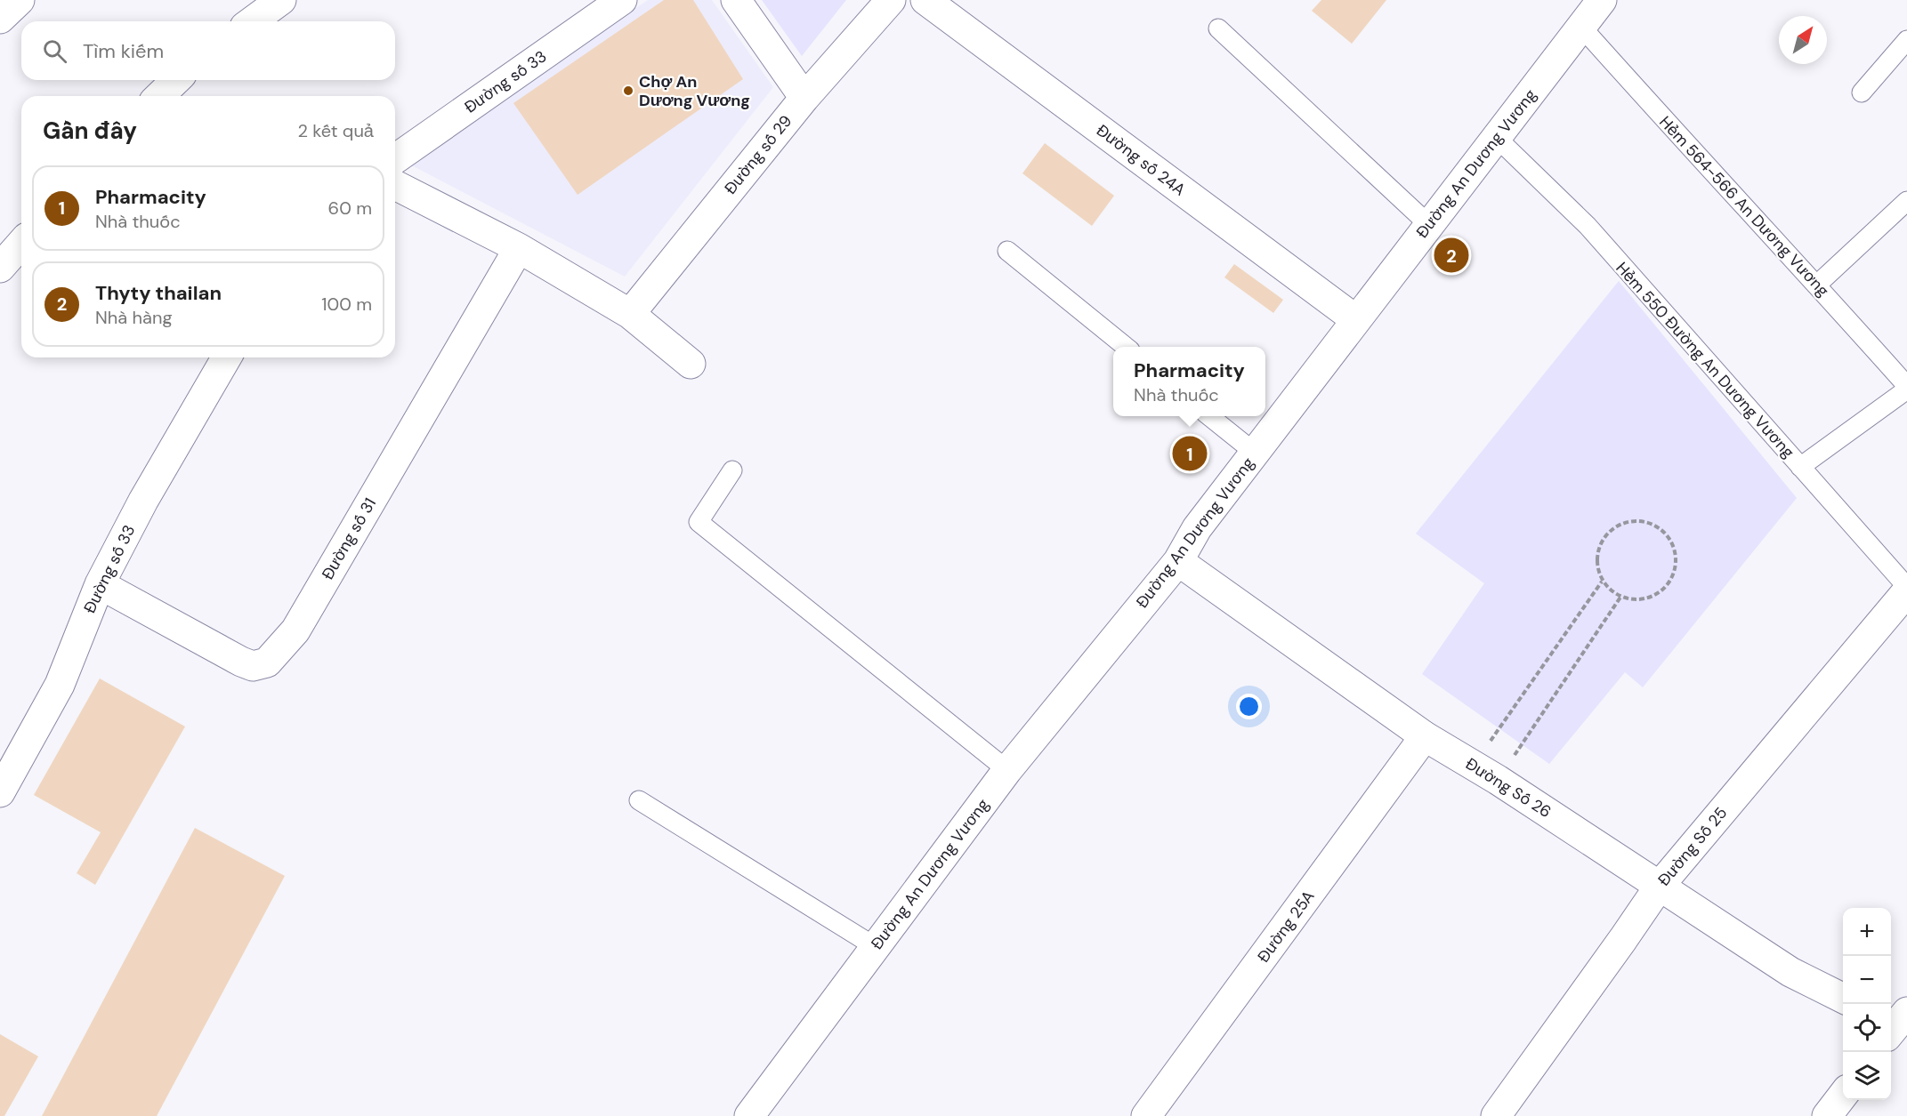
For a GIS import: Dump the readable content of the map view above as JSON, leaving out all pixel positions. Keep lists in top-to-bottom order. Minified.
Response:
{"streets":{"street":["Đường số 33","Đường số 29","Đường số 24A","Đường An Dương Vương","Đường số 31","Đường Số 26","Đường Số 25","Đường 25A"],"lane":["Hẻm 564-566 An Dương Vương","Hẻm 550 Đường An Dương Vương"]},"crossings":[["Đường số 33","Đường số 31"],["Đường số 24A","Đường An Dương Vương"],["Đường An Dương Vương","Hẻm 564-566 An Dương Vương"],["Đường An Dương Vương","Hẻm 550 Đường An Dương Vương"],["Đường An Dương Vương","Đường Số 26"],["Hẻm 550 Đường An Dương Vương","Đường Số 25"],["Đường Số 26","Đường Số 25"],["Đường Số 26","Đường 25A"]],"places":["Chợ An Dương Vương"],"north":"top right","page":{"search":"Tìm kiếm","heading":["Gần đây","2 kết quả"],"list":[{"mark":"1","name":"Pharmacity","note":"Nhà thuốc","value":"60 m"},{"mark":"2","name":"Thyty thailan","note":"Nhà hàng","value":"100 m"}],"pins":["2","1"],"popup":["Pharmacity","Nhà thuốc"],"map_buttons":["+","−"]}}
